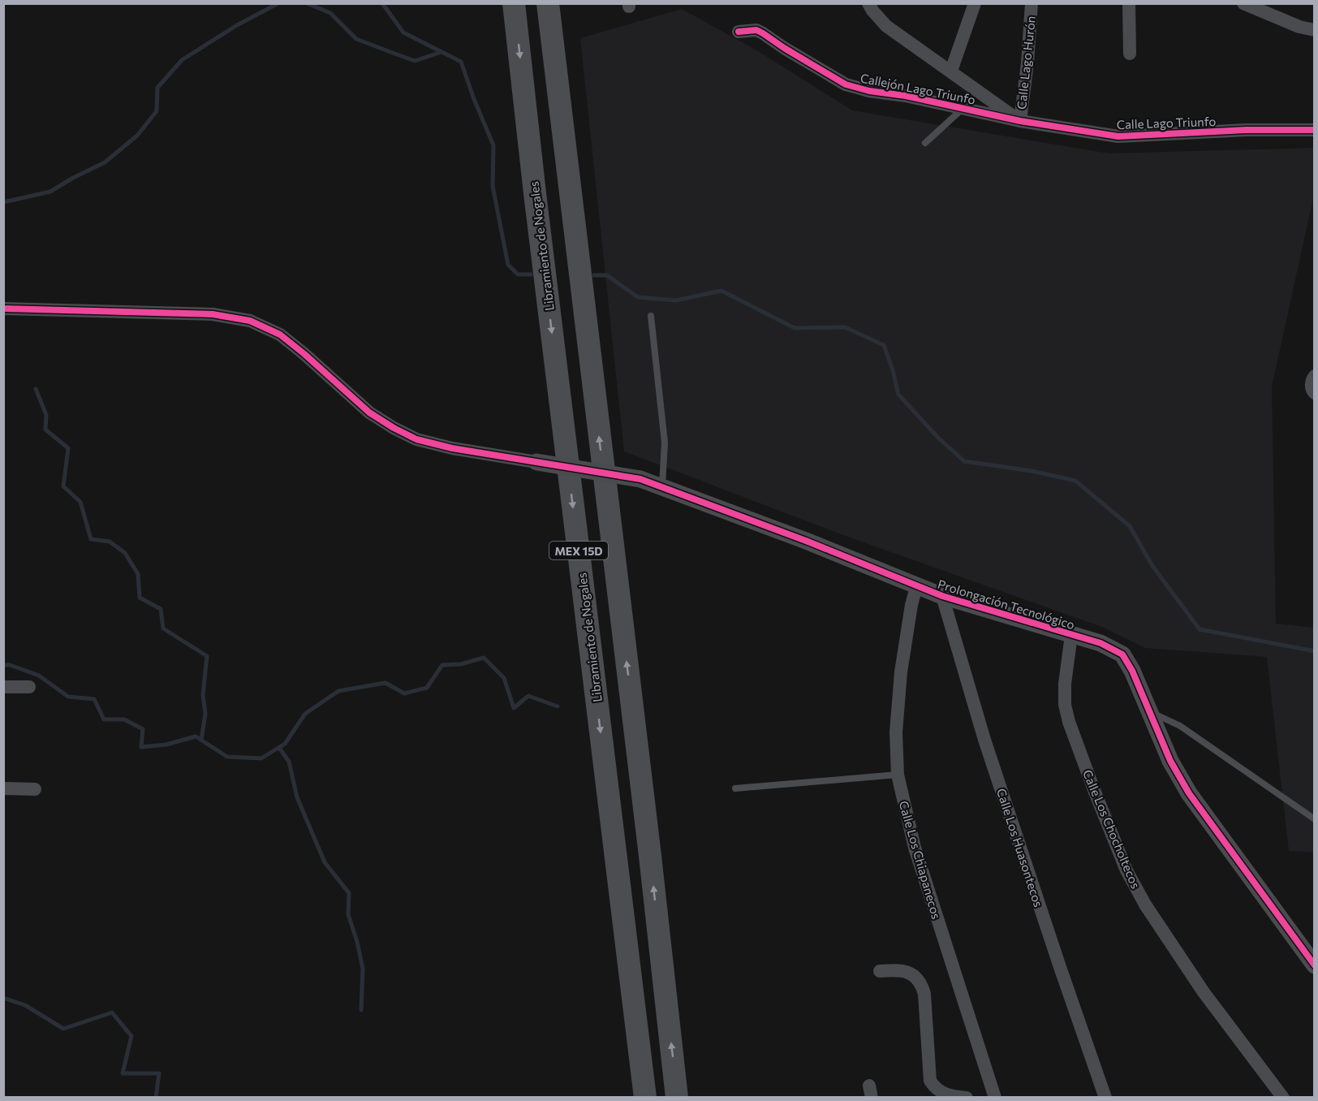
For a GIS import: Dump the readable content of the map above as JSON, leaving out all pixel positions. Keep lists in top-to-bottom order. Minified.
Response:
{"streets":{"highway":["Libramiento de Nogales","MEX 15D"],"street":["Calle Lago Hurón","Callejón Lago Triunfo","Calle Lago Triunfo","Prolongación Tecnológico","Calle Los Chocholtecos","Calle Los Huasontecos","Calle Los Chiapanecos"]},"crossings":[["Calle Lago Hurón","Callejón Lago Triunfo"],["Calle Lago Hurón","Calle Lago Triunfo"],["Callejón Lago Triunfo","Calle Lago Triunfo"],["Prolongación Tecnológico","Calle Los Chocholtecos"],["Prolongación Tecnológico","Calle Los Huasontecos"],["Prolongación Tecnológico","Calle Los Chiapanecos"]]}
